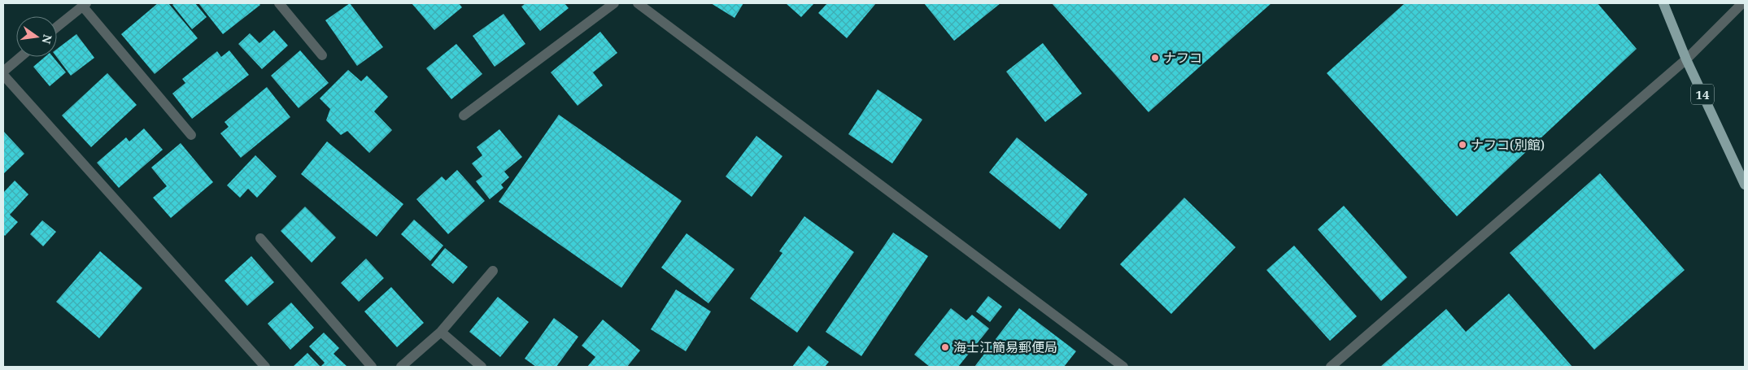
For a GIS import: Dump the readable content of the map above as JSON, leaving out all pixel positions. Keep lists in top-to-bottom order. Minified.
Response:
{"streets":{"main road":["14"]},"places":["ナフコ","ナフコ(別館)","海士江簡易郵便局"],"north":"right"}
